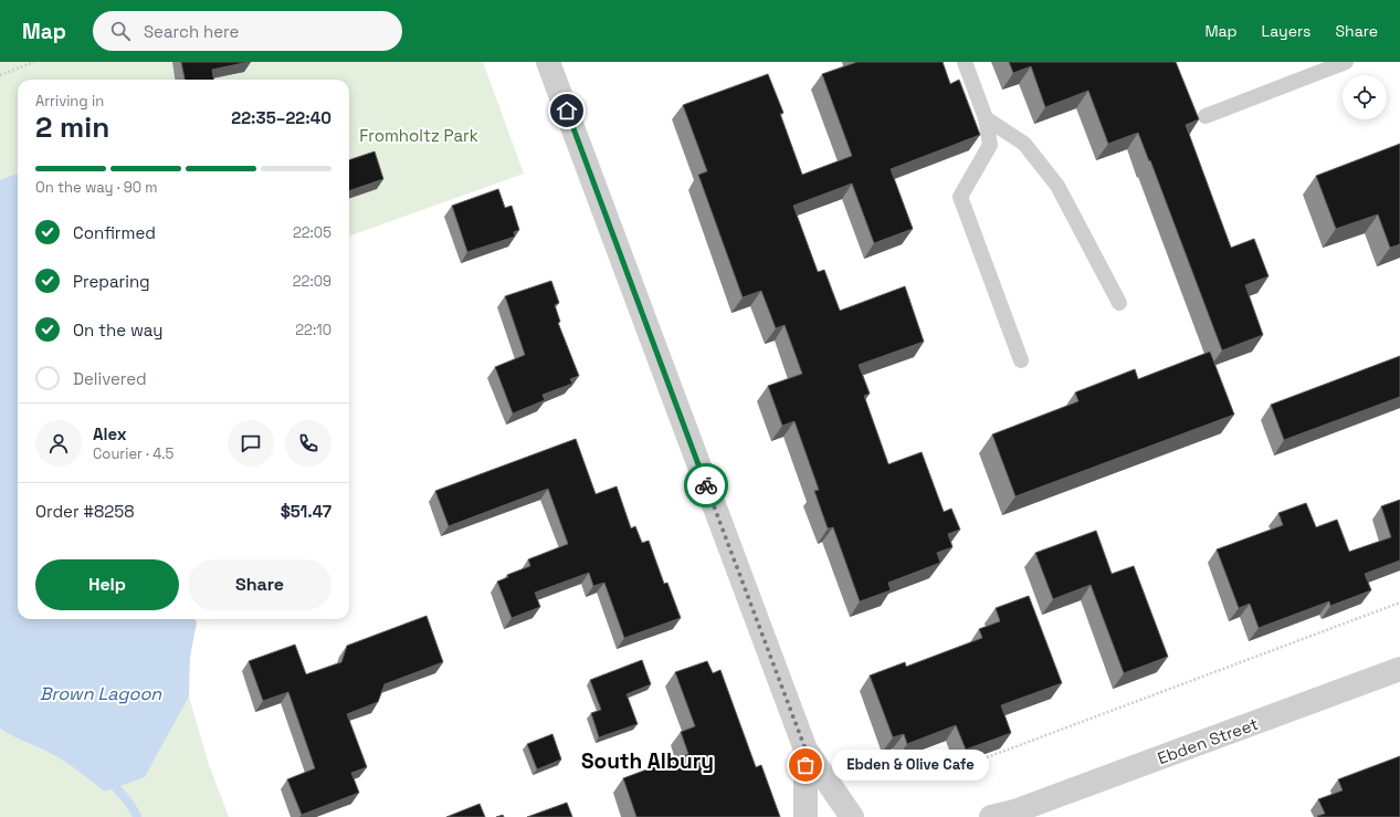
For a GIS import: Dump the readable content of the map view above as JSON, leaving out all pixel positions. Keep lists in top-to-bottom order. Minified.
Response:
{"streets":{"street":["Ebden Street"]},"districts":["South Albury"],"water":["Brown Lagoon"],"parks":["Fromholtz Park"],"places":["Ebden & Olive Cafe"],"page":{"header":"Map","search":"Search here","nav":["Map","Layers","Share"],"heading":["2 min","Arriving in","22:35–22:40"],"panel":["Alex","Courier · 4.5","Order #8258","$51.47"],"bar":"On the way · 90 m","list":[["Confirmed","22:05"],["Preparing","22:09"],["On the way","22:10"],"Delivered"],"buttons":["Help","Share"],"bubble":"Ebden & Olive Cafe"}}
